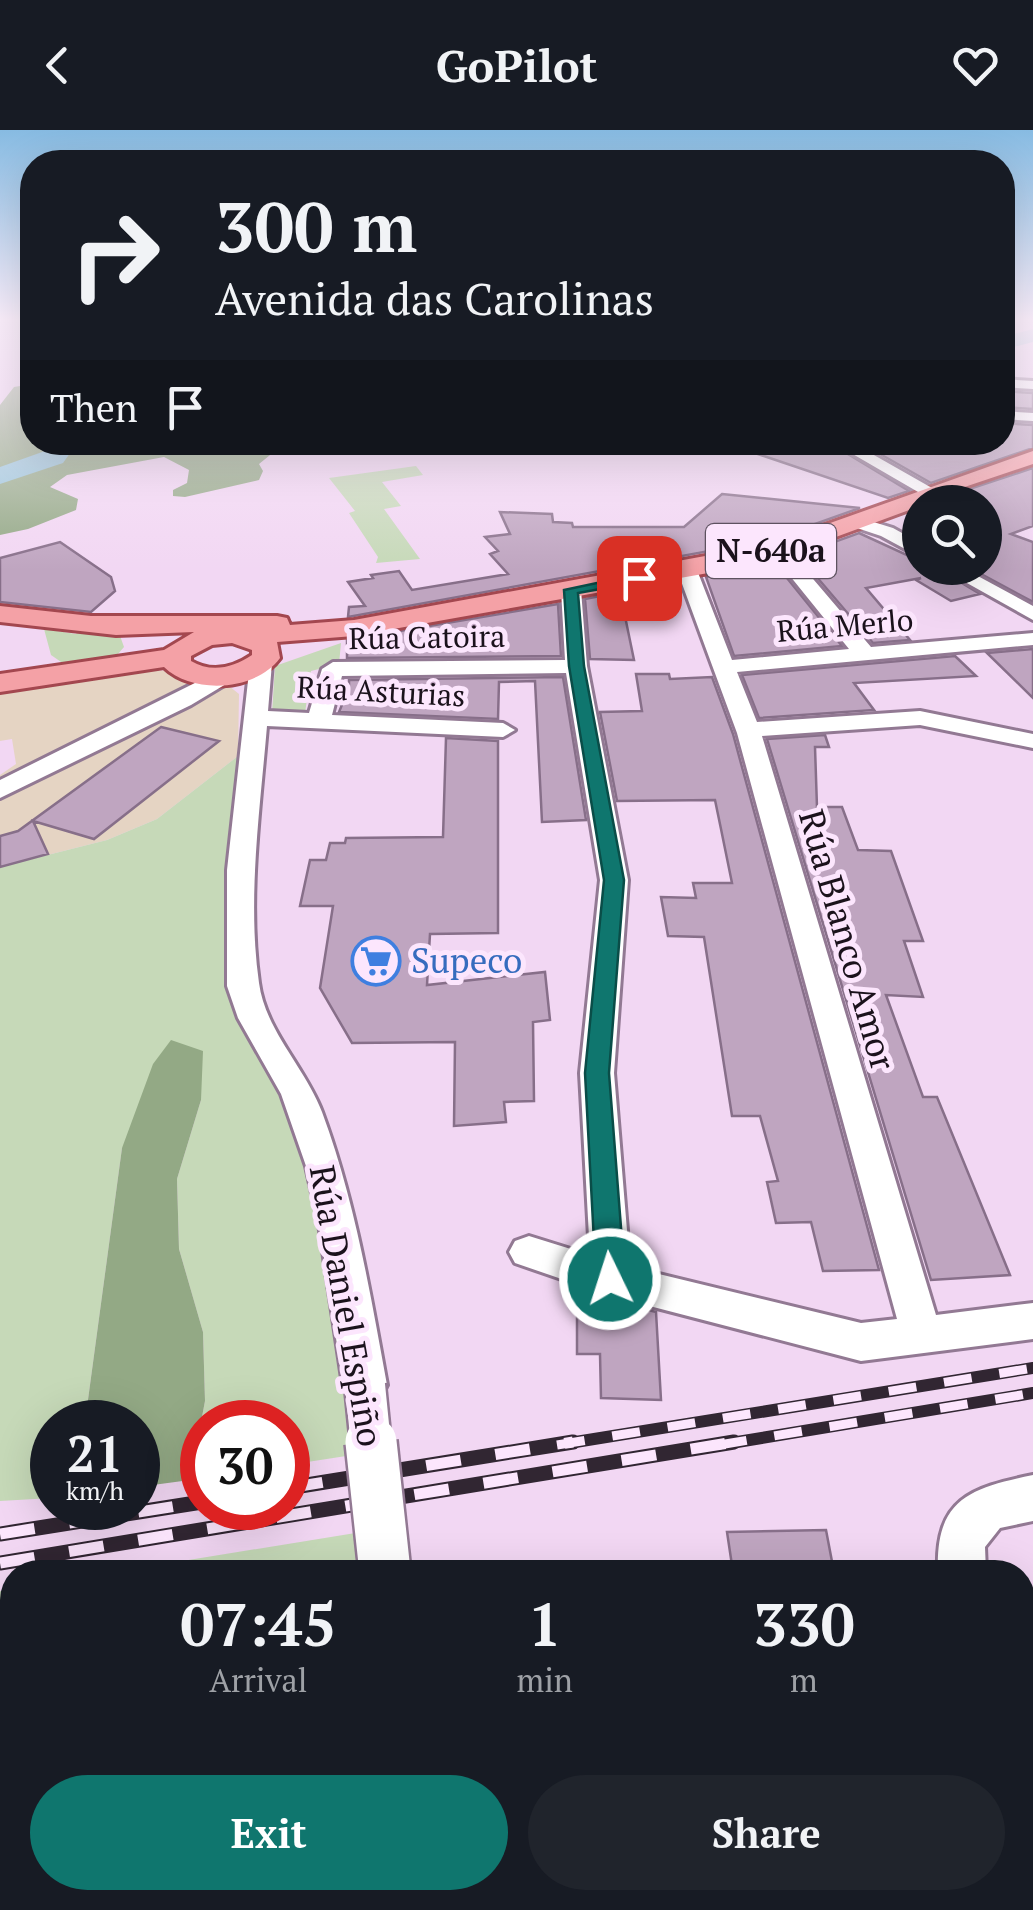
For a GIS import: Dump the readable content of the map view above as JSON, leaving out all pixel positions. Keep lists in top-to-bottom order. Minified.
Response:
{"streets":{"main road":["N-640a"],"street":["Rúa Merlo","Rúa Catoira","Rúa Asturias","Rúa Blanco Amor","Rúa Daniel Espiño"]},"crossings":[["N-640a","Rúa Blanco Amor"],["N-640a","Rúa Daniel Espiño"],["Rúa Merlo","Rúa Blanco Amor"],["Rúa Catoira","Rúa Asturias"],["Rúa Asturias","Rúa Daniel Espiño"]],"places":{"supermarket":["Supeco"]},"page":{"header":"GoPilot","turn":["300 m","Avenida das Carolinas"],"then":"Then","speed":"21 km/h","limit":"30","eta":["07:45","Arrival","1","min","330","m"],"buttons":["Exit","Share"]}}
